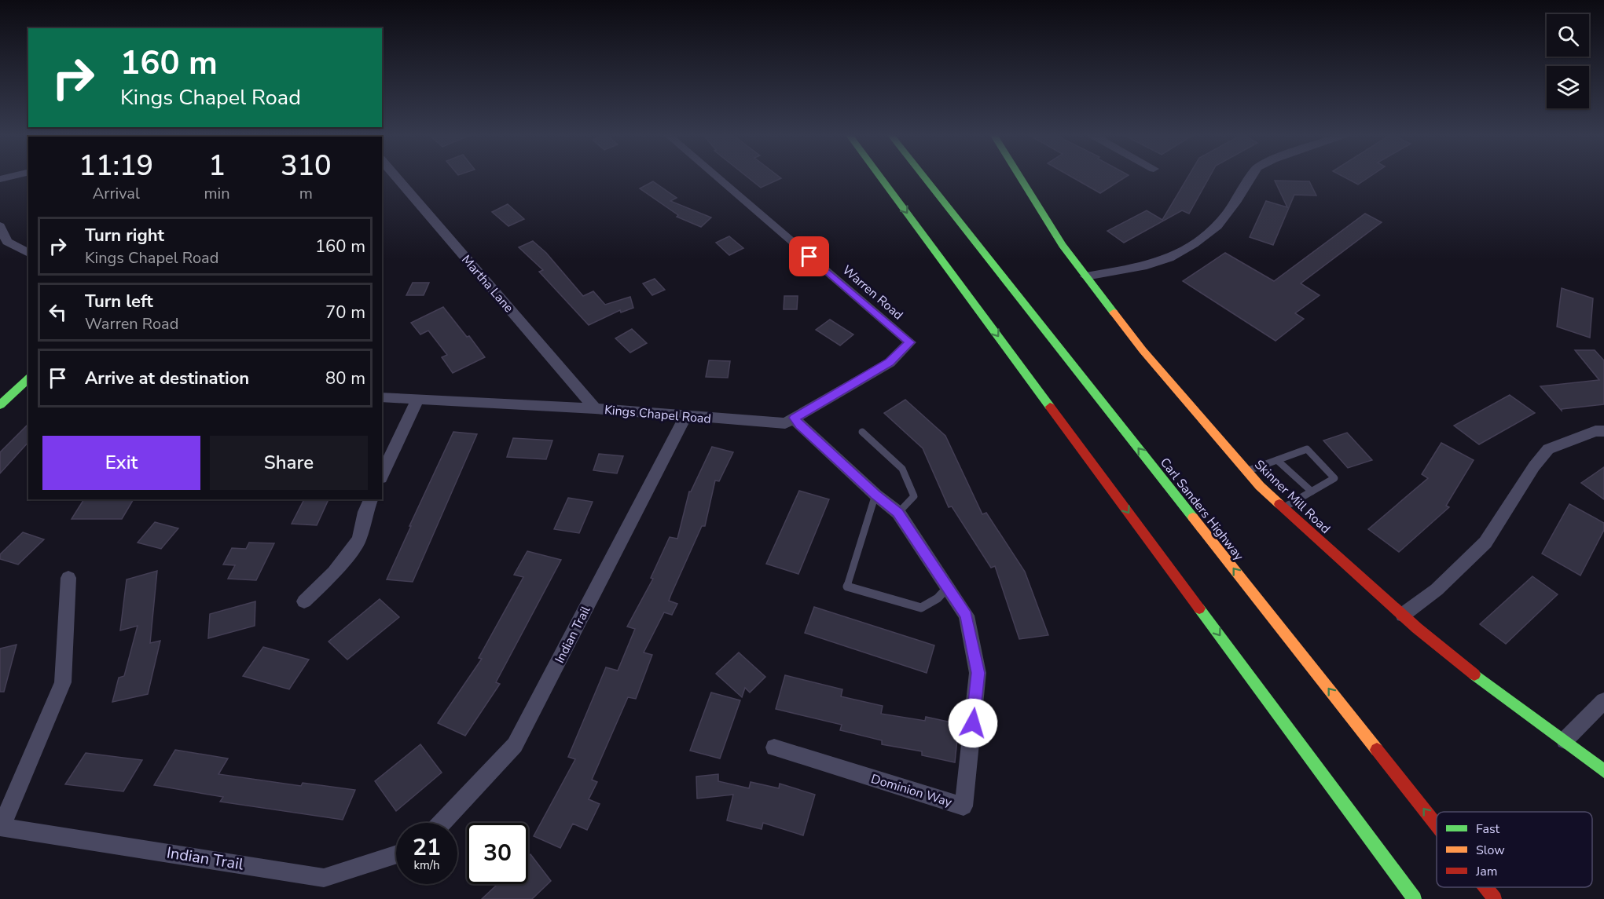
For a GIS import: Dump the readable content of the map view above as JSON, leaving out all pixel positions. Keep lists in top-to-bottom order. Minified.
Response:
{"streets":{"main road":["Skinner Mill Road","Carl Sanders Highway"],"street":["Martha Lane","Warren Road","Kings Chapel Road","Indian Trail","Dominion Way"]},"crossings":[["Martha Lane","Kings Chapel Road"],["Warren Road","Kings Chapel Road"],["Kings Chapel Road","Indian Trail"],["Kings Chapel Road","Dominion Way"]],"legend":["Fast","Slow","Jam"],"page":{"turn":["160 m","Kings Chapel Road"],"eta":["11:19","Arrival","1","min","310","m"],"list":[{"name":"Turn right","note":"Kings Chapel Road","value":"160 m"},{"name":"Turn left","note":"Warren Road","value":"70 m"},{"name":"Arrive at destination","value":"80 m"}],"buttons":["Exit","Share"],"speed":"21 km/h","limit":"30"}}
